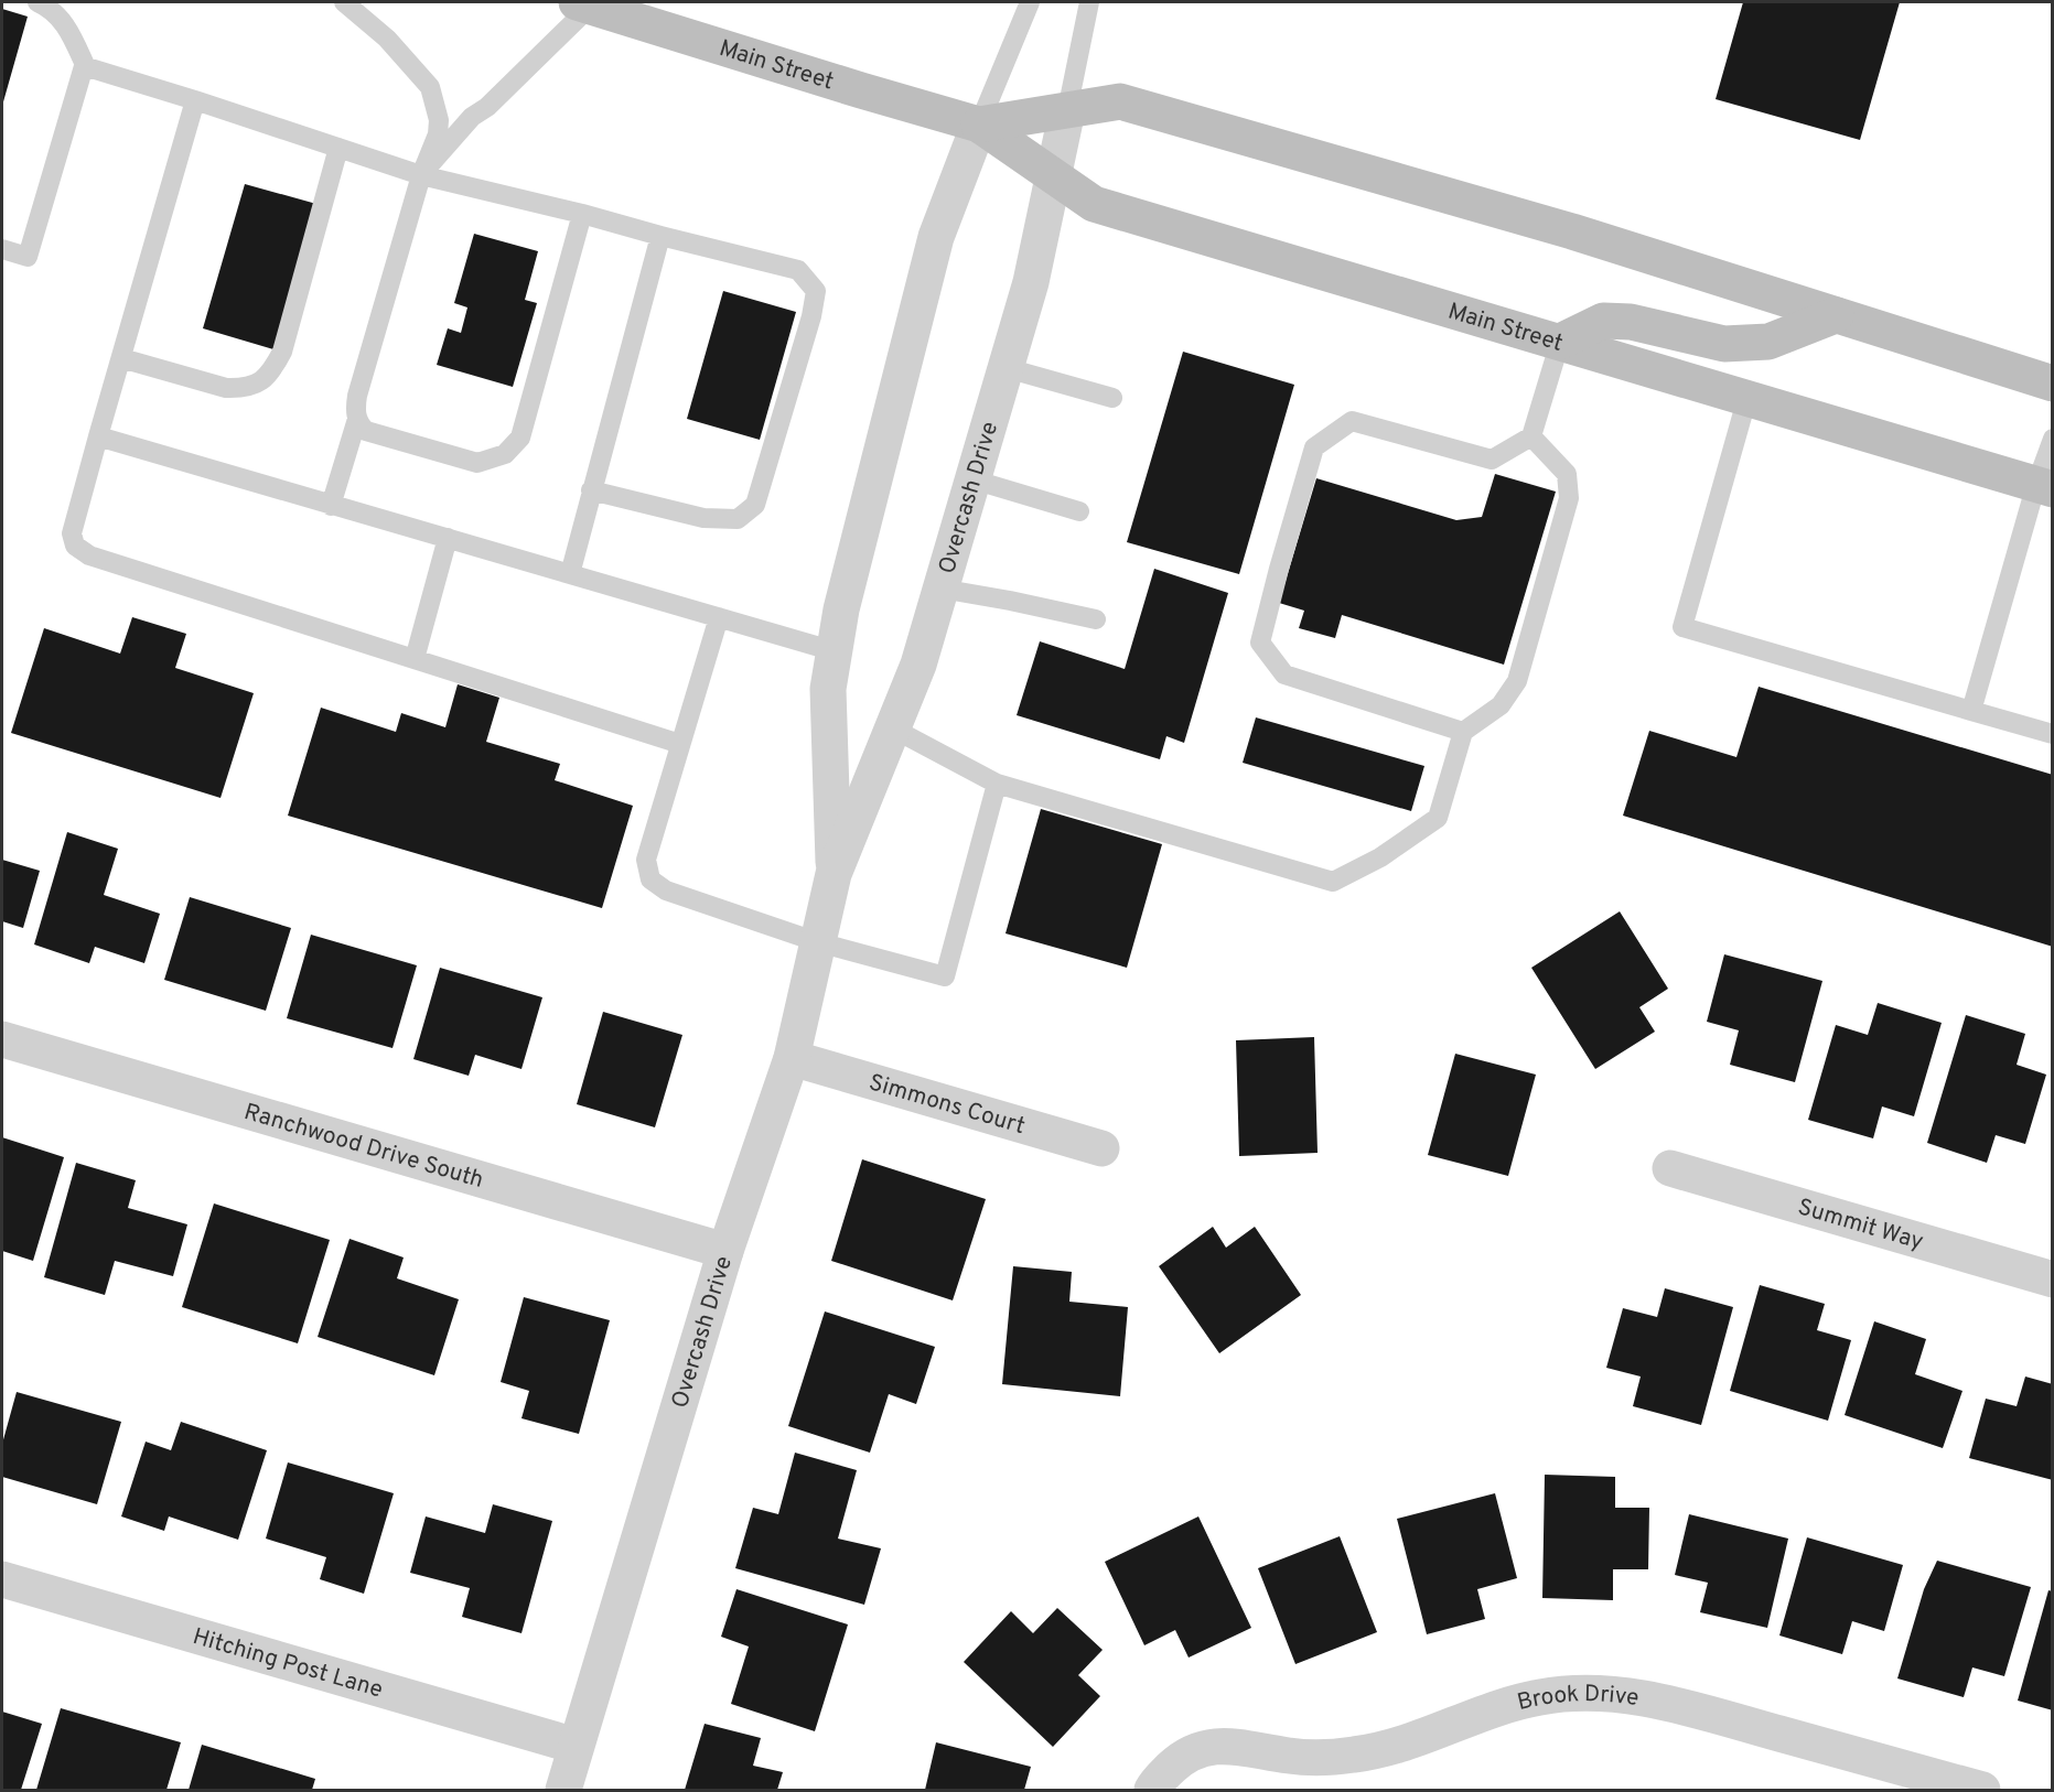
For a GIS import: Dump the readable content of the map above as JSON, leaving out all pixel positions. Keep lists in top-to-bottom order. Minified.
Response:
{"streets":{"main road":["Main Street"],"street":["Overcash Drive","Simmons Court","Ranchwood Drive South","Summit Way","Hitching Post Lane","Brook Drive"]},"crossings":[["Main Street","Overcash Drive"],["Overcash Drive","Simmons Court"],["Overcash Drive","Ranchwood Drive South"],["Overcash Drive","Hitching Post Lane"]]}
